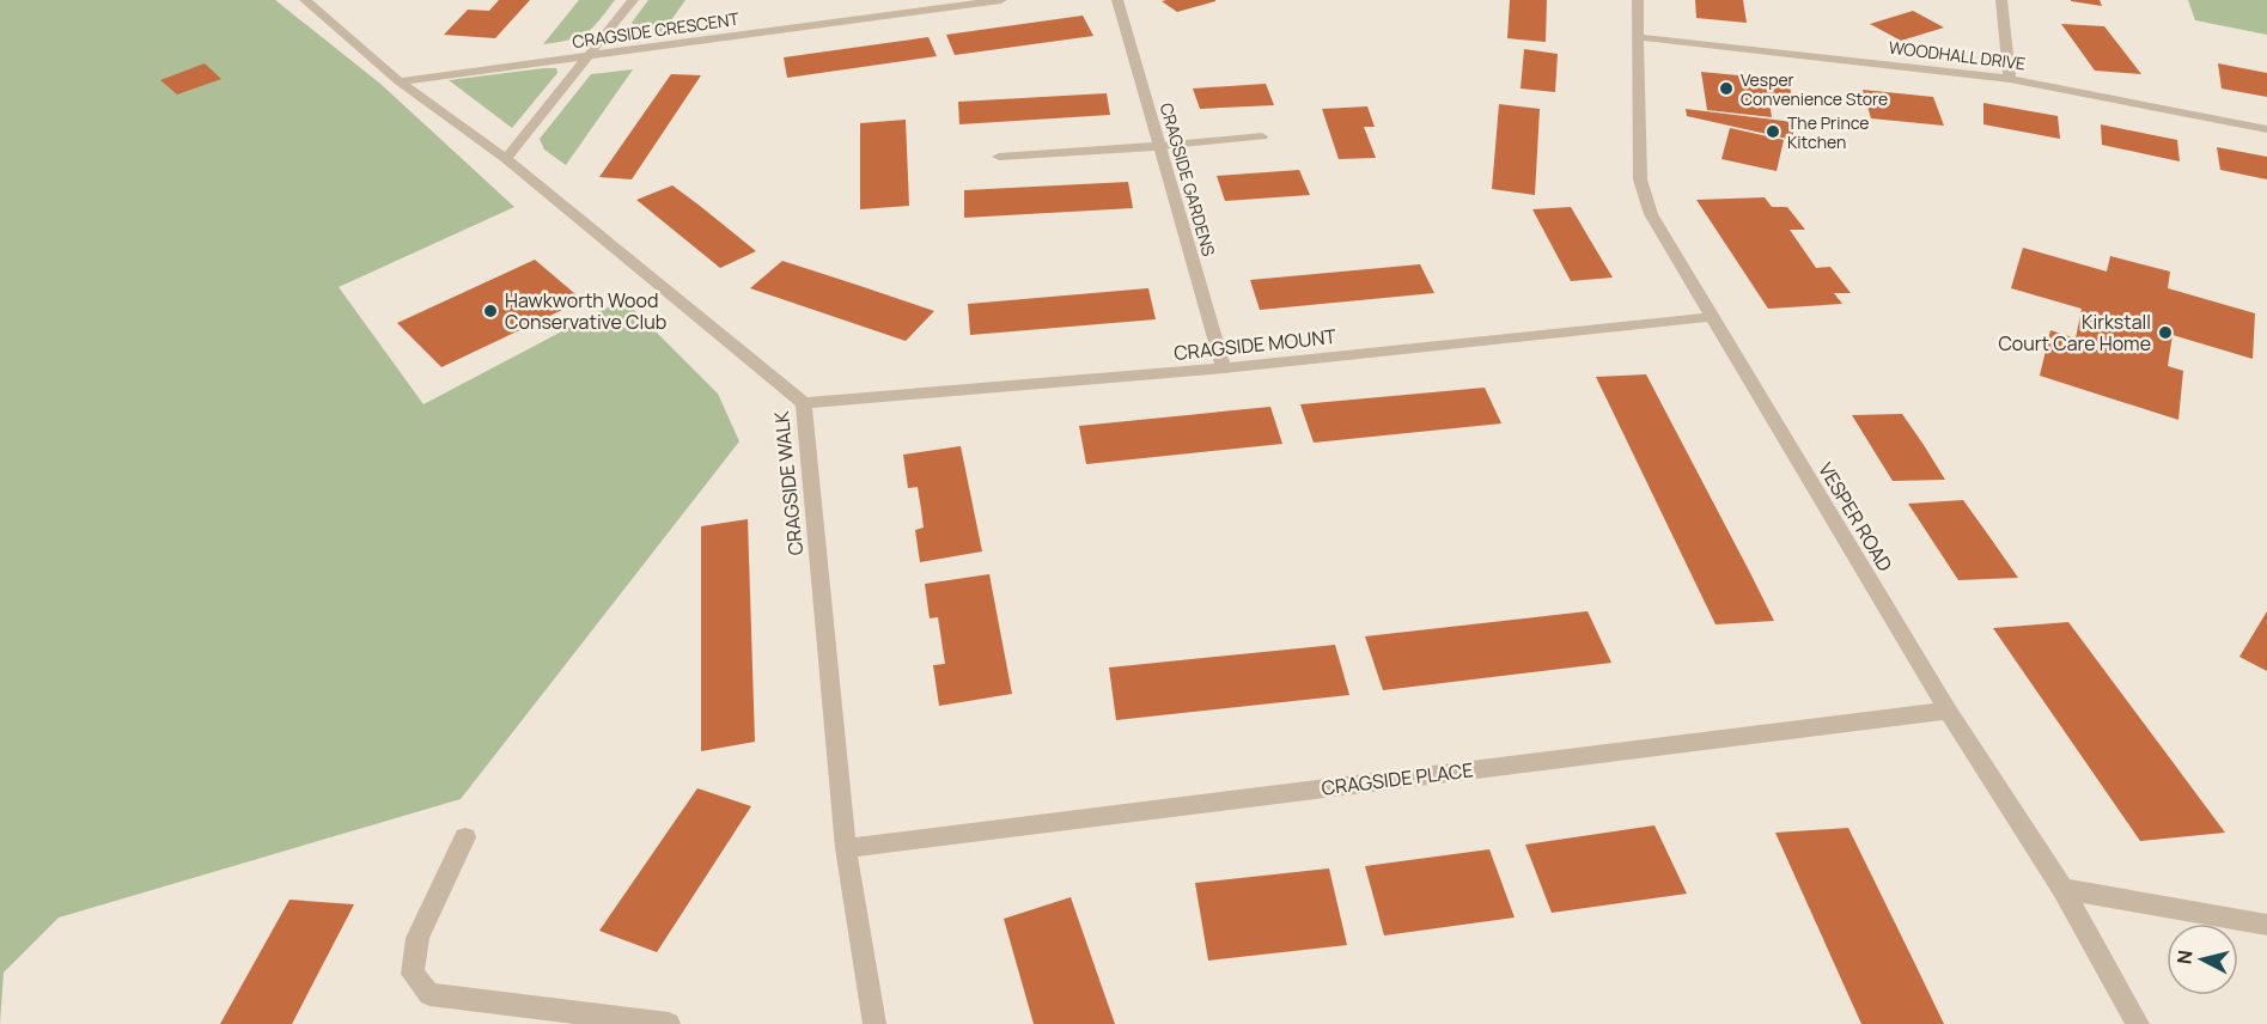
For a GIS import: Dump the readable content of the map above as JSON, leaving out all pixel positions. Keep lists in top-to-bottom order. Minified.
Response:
{"streets":{"street":["CRAGSIDE CRESCENT","WOODHALL DRIVE","CRAGSIDE GARDENS","CRAGSIDE MOUNT","CRAGSIDE WALK","VESPER ROAD","CRAGSIDE PLACE"]},"crossings":[["CRAGSIDE CRESCENT","CRAGSIDE WALK"],["WOODHALL DRIVE","VESPER ROAD"],["CRAGSIDE GARDENS","CRAGSIDE MOUNT"],["CRAGSIDE MOUNT","CRAGSIDE WALK"],["CRAGSIDE MOUNT","VESPER ROAD"],["CRAGSIDE WALK","CRAGSIDE PLACE"],["VESPER ROAD","CRAGSIDE PLACE"]],"places":["Vesper Convenience Store","The Prince Kitchen","Hawkworth Wood Conservative Club","Kirkstall Court Care Home"],"north":"left"}
